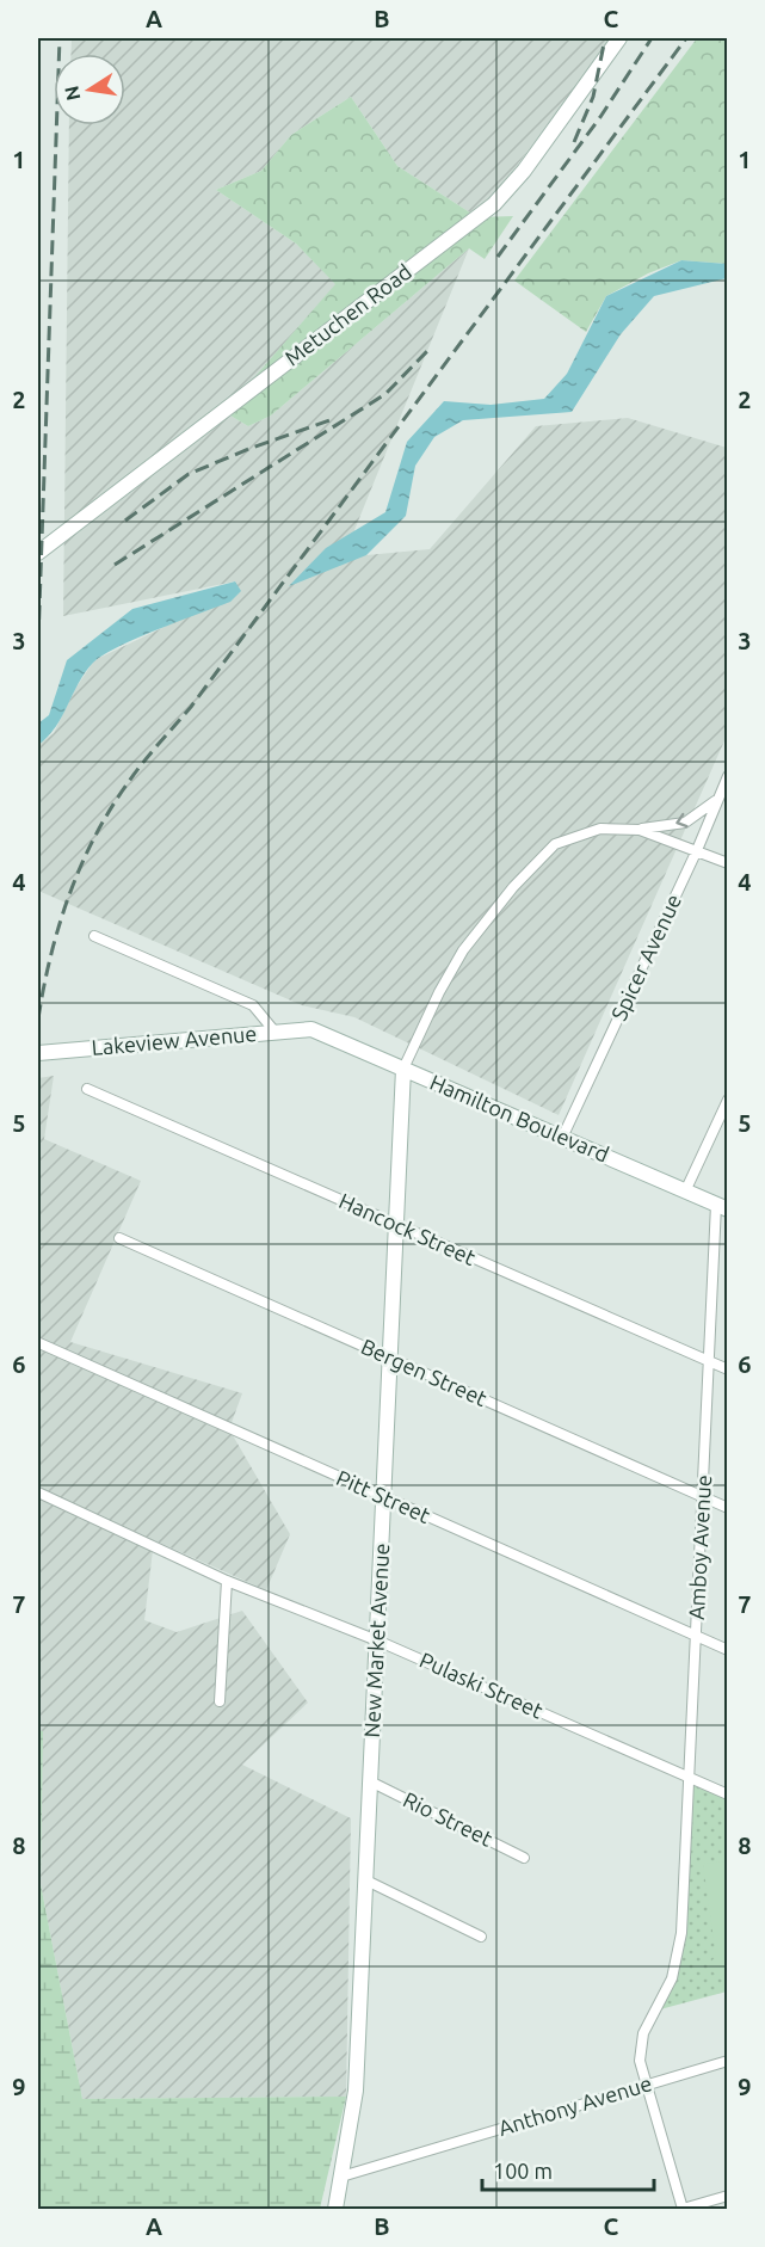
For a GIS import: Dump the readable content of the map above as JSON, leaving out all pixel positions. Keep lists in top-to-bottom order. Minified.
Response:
{"streets":{"main road":["Metuchen Road","Lakeview Avenue","Hamilton Boulevard","New Market Avenue"],"street":["Spicer Avenue","Hancock Street","Bergen Street","Pitt Street","Amboy Avenue","Pulaski Street","Rio Street","Anthony Avenue"]},"crossings":[["Spicer Avenue","Hamilton Boulevard"],["Lakeview Avenue","Hamilton Boulevard"],["Hamilton Boulevard","Amboy Avenue"],["Hamilton Boulevard","New Market Avenue"],["Hancock Street","Amboy Avenue"],["Hancock Street","New Market Avenue"],["Bergen Street","Amboy Avenue"],["Bergen Street","New Market Avenue"],["Pitt Street","Amboy Avenue"],["Pitt Street","New Market Avenue"],["Amboy Avenue","Pulaski Street"],["Amboy Avenue","Anthony Avenue"],["New Market Avenue","Pulaski Street"],["New Market Avenue","Rio Street"],["New Market Avenue","Anthony Avenue"]],"scale_bar":"100 m","north":"left","grid":{"columns":["A","B","C"],"rows":["1","2","3","4","5","6","7","8","9"]}}
